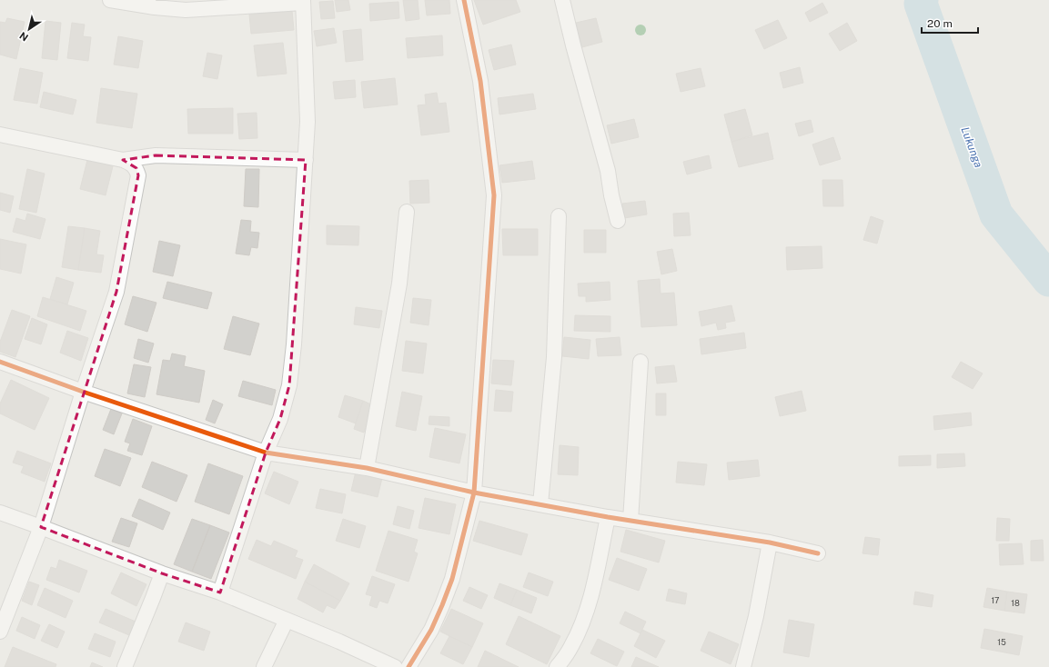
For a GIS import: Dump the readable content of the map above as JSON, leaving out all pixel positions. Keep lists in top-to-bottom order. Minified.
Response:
{"water":["Lukunga"],"house_numbers":["17","18","15"],"scale_bar":"20 m","north":"bottom left"}
